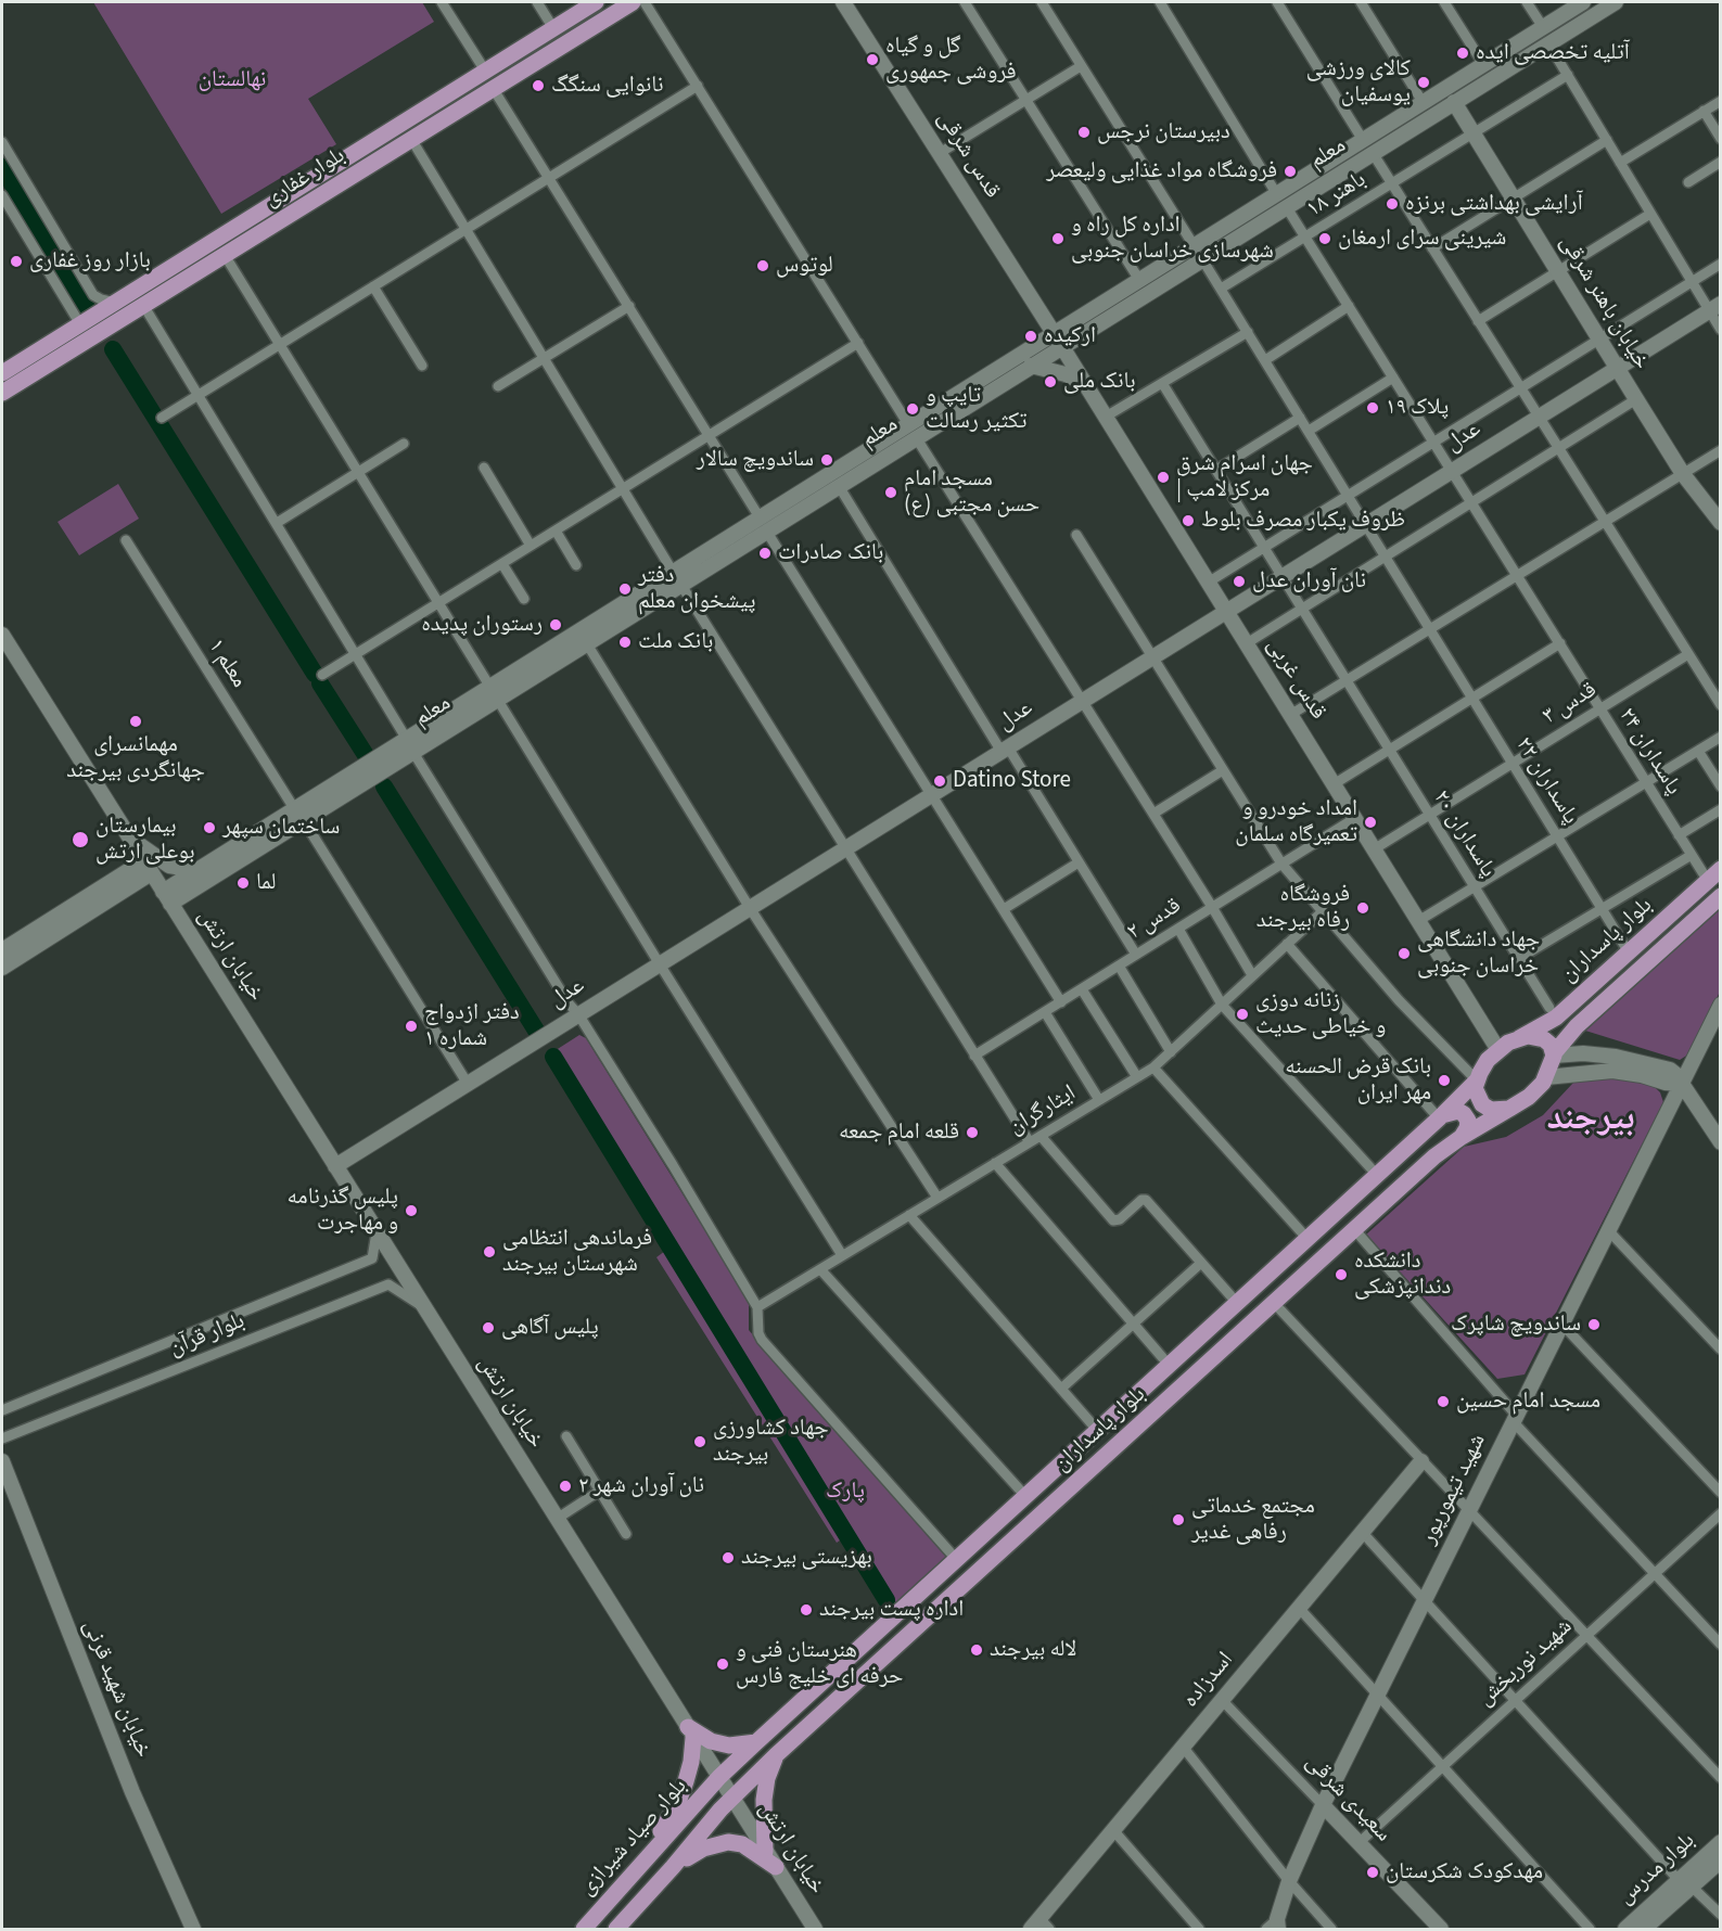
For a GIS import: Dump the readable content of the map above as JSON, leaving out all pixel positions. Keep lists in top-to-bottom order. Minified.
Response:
{"streets":{"main road":["بلوار غفاری","بلوار پاسداران","بلوار صیاد شیرازی"],"street":["معلم","قدس شرقی","باهنر ۱۸","خیابان باهنر شرقی","عدل","معلم ۱","قدس غربی","قدس ۳","پاسداران ۲۴","پاسداران ۲۲","پاسداران ۲۰","قدس ۲","خیابان ارتش","ایثارگران","بلوار قرآن","شهید تیمورپور","شهید نوربخش","اسدزاده","خیابان شهید قرنی","سعیدی شرقی","بلوار مدرس"]},"crossings":[["معلم","قدس شرقی"],["معلم","خیابان باهنر شرقی"],["معلم","معلم ۱"],["معلم","قدس غربی"],["معلم","پاسداران ۲۴"],["معلم","پاسداران ۲۲"],["معلم","خیابان ارتش"],["قدس شرقی","قدس غربی"],["باهنر ۱۸","خیابان باهنر شرقی"],["باهنر ۱۸","پاسداران ۲۴"],["باهنر ۱۸","پاسداران ۲۲"],["خیابان باهنر شرقی","عدل"],["عدل","معلم ۱"],["عدل","قدس غربی"],["عدل","پاسداران ۲۴"],["عدل","پاسداران ۲۲"],["عدل","پاسداران ۲۰"],["عدل","خیابان ارتش"],["قدس غربی","قدس ۳"],["قدس غربی","قدس ۲"],["قدس غربی","بلوار پاسداران"],["قدس ۳","پاسداران ۲۴"],["قدس ۳","پاسداران ۲۲"],["قدس ۳","پاسداران ۲۰"],["پاسداران ۲۴","بلوار پاسداران"],["پاسداران ۲۲","بلوار پاسداران"],["بلوار پاسداران","خیابان ارتش"],["بلوار پاسداران","بلوار صیاد شیرازی"],["خیابان ارتش","بلوار قرآن"],["خیابان ارتش","بلوار صیاد شیرازی"],["شهید تیمورپور","سعیدی شرقی"],["شهید نوربخش","سعیدی شرقی"],["اسدزاده","سعیدی شرقی"]],"districts":["بیرجند"],"parks":["نهالستان","پارک"],"places":["آتلیه تخصصی ایده","گل و گیاه فروشی جمهوری","کالای ورزشی یوسفیان","نانوایی سنگگ","دبیرستان نرجس","فروشگاه مواد غذایی ولیعصر","آرایشی بهداشتی برنزه","اداره کل راه و شهرسازی خراسان جنوبی","شیرینی سرای ارمغان","بازار روز غفاری","لوتوس","ارکیده","بانک ملی","پلاک ۱۹","تایپ و تکثیر رسالت","ساندویچ سالار","جهان اسرام شرق | مرکز لامپ","مسجد امام حسن مجتبی (ع)","ظروف یکبار مصرف بلوط","بانک صادرات","نان آوران عدل","دفتر پیشخوان معلم","رستوران پدیده","بانک ملت","مهمانسرای جهانگردی بیرجند","Datino Store","امداد خودرو و تعمیرگاه سلمان","ساختمان سپهر","بیمارستان بوعلی ارتش","لما","فروشگاه رفاه بیرجند","جهاد دانشگاهی خراسان جنوبی","زنانه دوزی و خیاطی حدیث","دفتر ازدواج شماره ۱","بانک قرض الحسنه مهر ایران","قلعه امام جمعه","پلیس گذرنامه و مهاجرت","فرماندهی انتظامی شهرستان بیرجند","دانشکده دندانپزشکی","ساندویچ شاپرک","پلیس آگاهی","مسجد امام حسین","جهاد کشاورزی بیرجند","نان آوران شهر ۲","مجتمع خدماتی رفاهی غدیر","بهزیستی بیرجند","اداره پست بیرجند","لاله بیرجند","هنرستان فنی و حرفه ای خلیج فارس","مهدکودک شکرستان"]}
